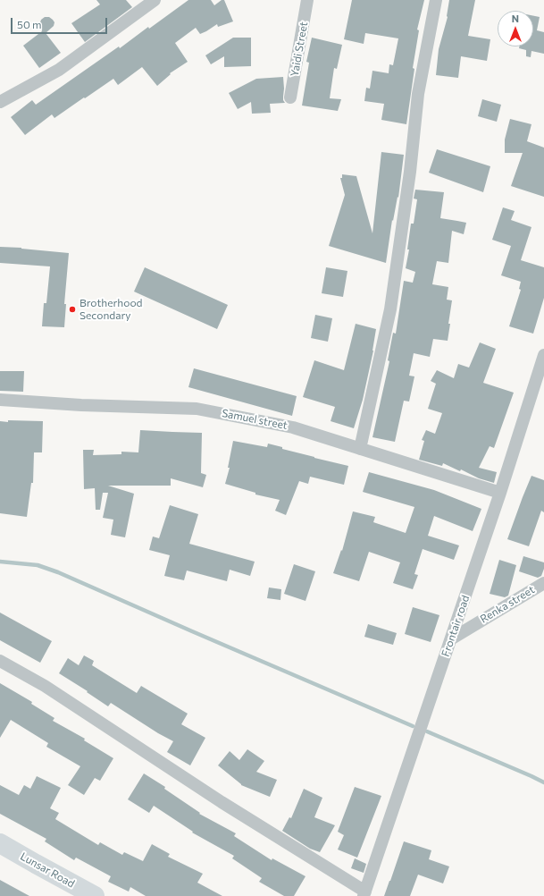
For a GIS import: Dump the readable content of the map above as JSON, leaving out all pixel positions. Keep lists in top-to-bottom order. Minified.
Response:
{"streets":{"main road":["Lunsar Road"],"street":["Yaidi Street","Samuel street","Renka street","Frontair road"]},"crossings":[["Samuel street","Frontair road"],["Renka street","Frontair road"]],"places":["Brotherhood Secondary"],"scale_bar":"50 m","north":"top"}
